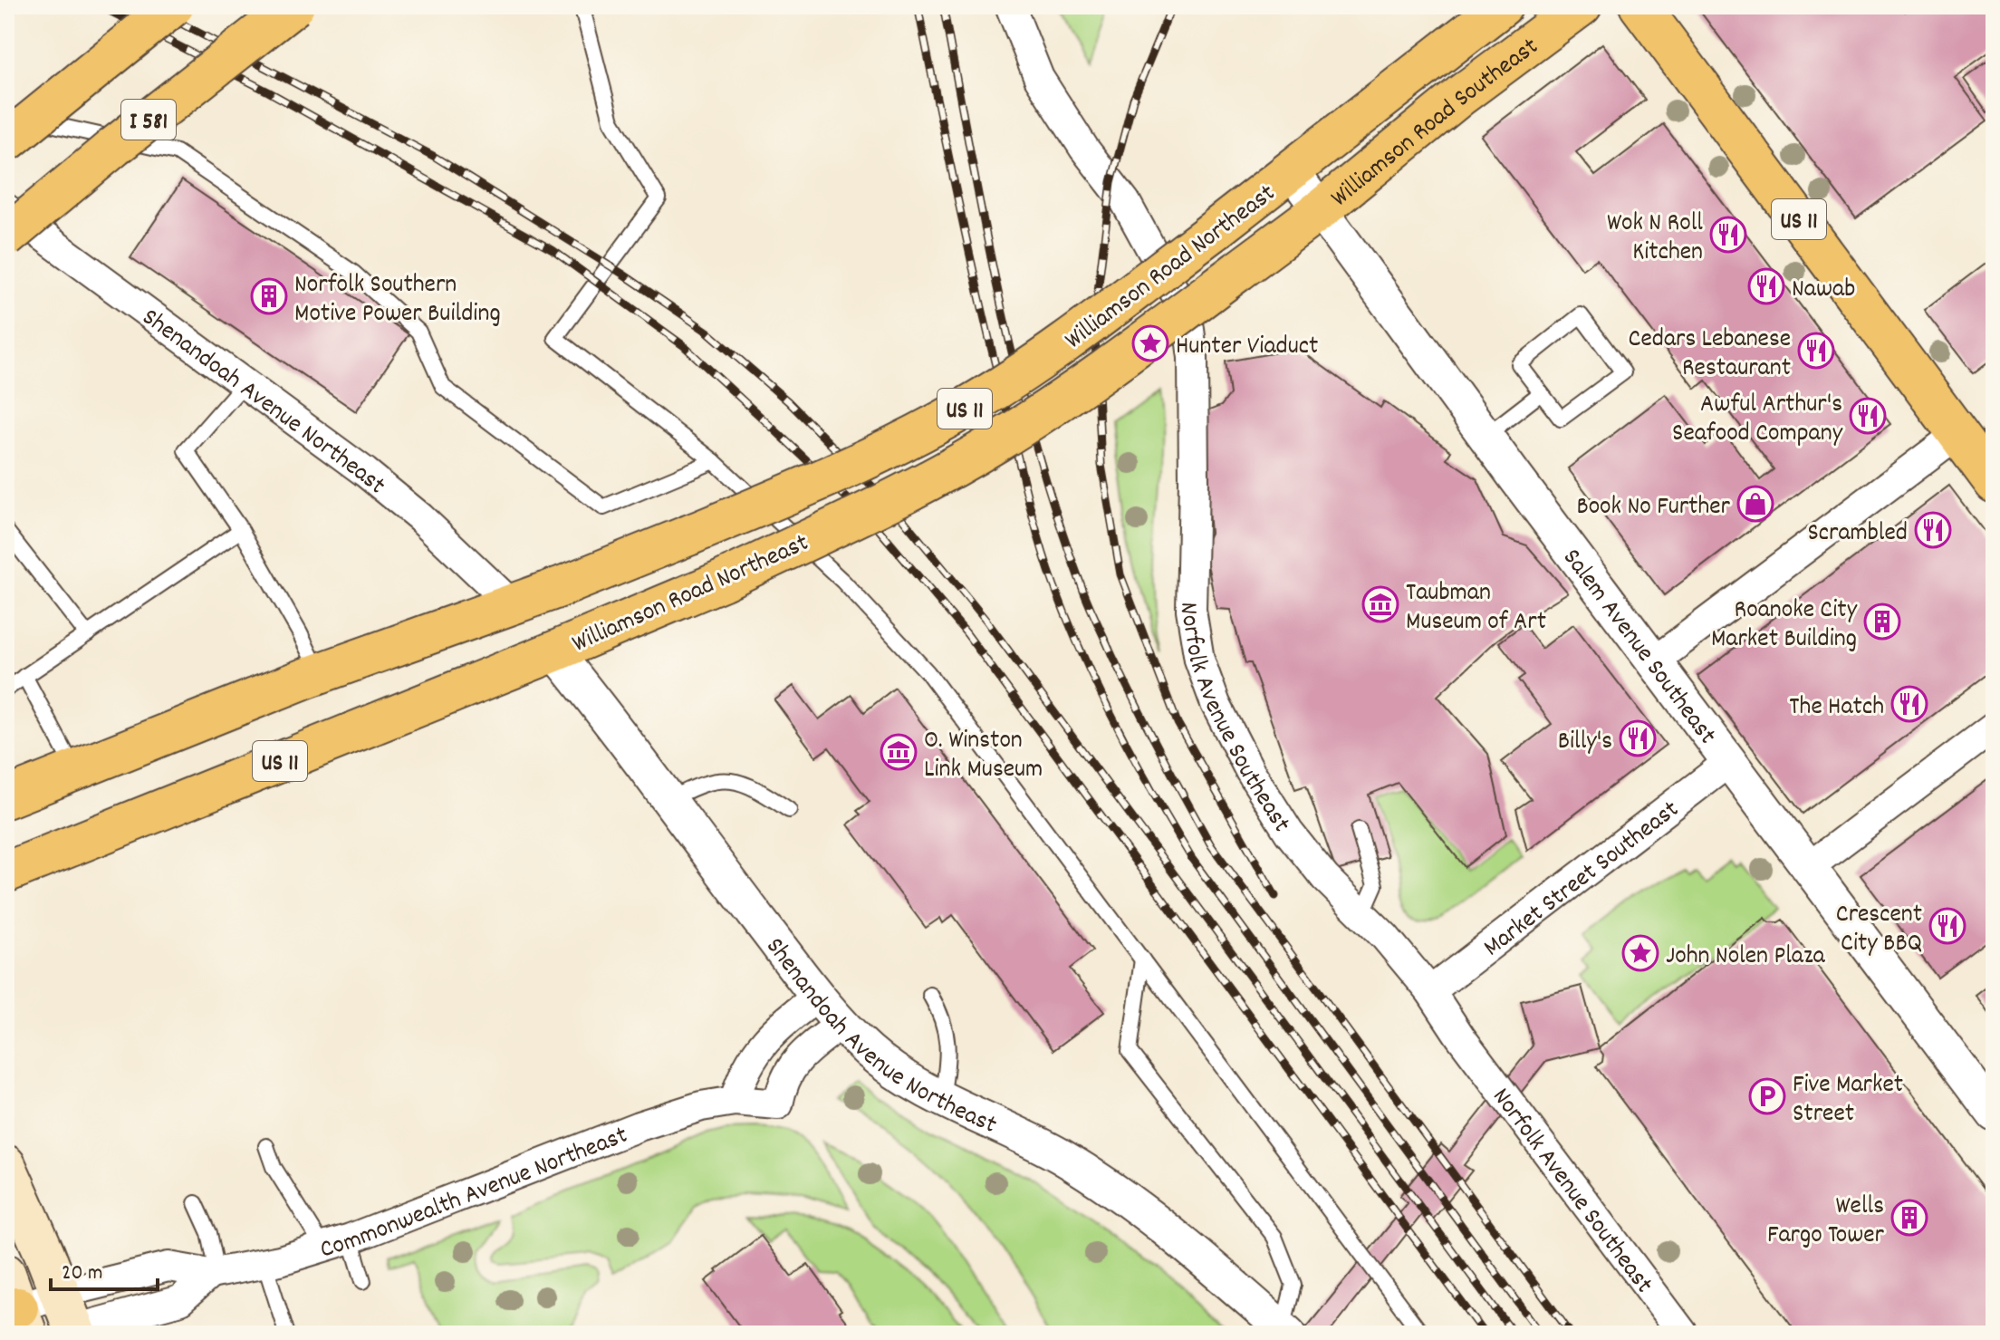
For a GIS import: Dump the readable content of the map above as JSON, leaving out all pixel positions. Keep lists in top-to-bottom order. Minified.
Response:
{"streets":{"main road":["I 581","Williamson Road Southeast","US 11","Williamson Road Northeast"],"street":["Shenandoah Avenue Northeast","Salem Avenue Southeast","Norfolk Avenue Southeast","Market Street Southeast","Commonwealth Avenue Northeast"]},"crossings":[["Williamson Road Southeast","Williamson Road Northeast"],["Williamson Road Southeast","Salem Avenue Southeast"],["Williamson Road Northeast","Shenandoah Avenue Northeast"],["Williamson Road Northeast","Salem Avenue Southeast"],["Shenandoah Avenue Northeast","Commonwealth Avenue Northeast"],["Salem Avenue Southeast","Market Street Southeast"],["Norfolk Avenue Southeast","Market Street Southeast"]],"places":{"restaurant":["Wok N Roll Kitchen","Nawab","Cedars Lebanese Restaurant","Awful Arthur's Seafood Company","Scrambled","The Hatch","Billy's","Crescent City BBQ"],"building":["Norfolk Southern Motive Power Building","Roanoke City Market Building","Wells Fargo Tower"],"place":["Hunter Viaduct","John Nolen Plaza"],"shop":["Book No Further"],"museum":["Taubman Museum of Art","O. Winston Link Museum"],"parking":["Five Market Street"]},"scale_bar":"20 m"}
